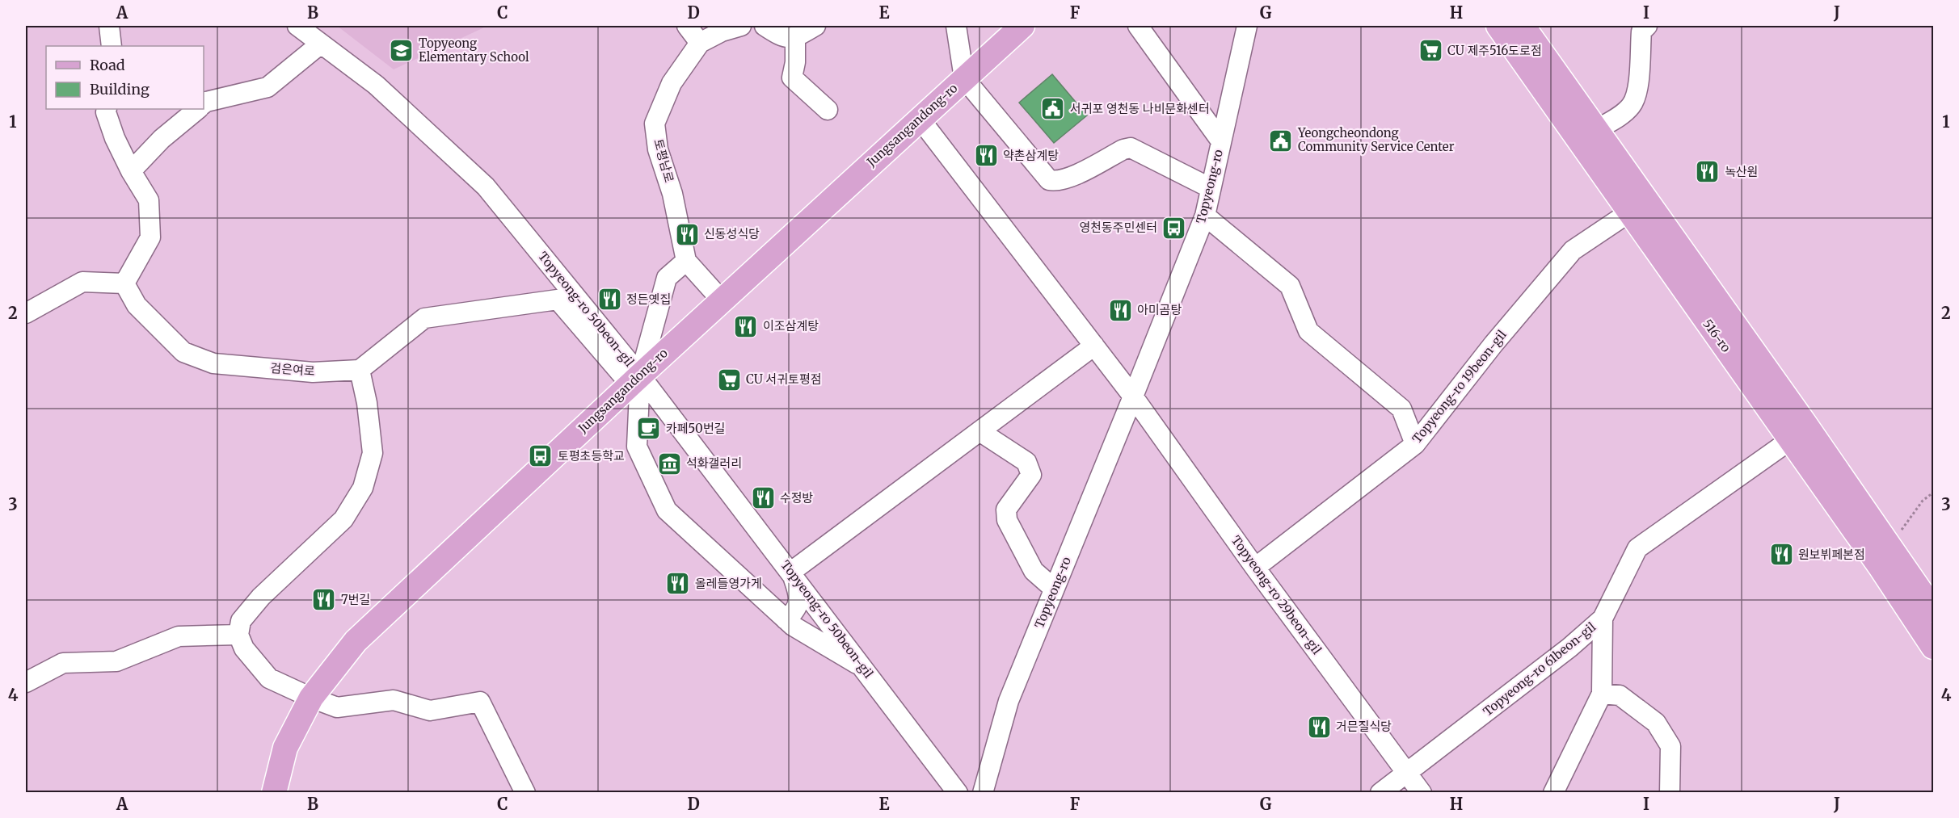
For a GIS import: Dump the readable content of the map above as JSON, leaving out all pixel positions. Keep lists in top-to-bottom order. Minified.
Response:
{"streets":{"main road":["Jungsangandong-ro","516-ro"],"street":["토평남로","Topyeong-ro","Topyeong-ro 50beon-gil","검은여로","Topyeong-ro 19beon-gil","Topyeong-ro 29beon-gil","Topyeong-ro 61beon-gil"]},"crossings":[["Jungsangandong-ro","Topyeong-ro 50beon-gil"],["Topyeong-ro","Topyeong-ro 29beon-gil"],["516-ro","Topyeong-ro 19beon-gil"],["516-ro","Topyeong-ro 61beon-gil"],["Topyeong-ro 19beon-gil","Topyeong-ro 29beon-gil"],["Topyeong-ro 29beon-gil","Topyeong-ro 61beon-gil"]],"places":{"school or university":["Topyeong Elementary School"],"supermarket":["CU 제주516도로점","CU 서귀토평점"],"public building":["서귀포 영천동 나비문화센터","Yeongcheondong Community Service Center"],"restaurant":["약촌삼계탕","녹산원","신동성식당","정든옛집","아미곰탕","이조삼계탕","수정방","원보뷔페본점","올레들영가게","7번길","거믄질식당"],"bus stop":["영천동주민센터","토평초등학교"],"cafe":["카페50번길"],"museum":["석화갤러리"]},"legend":["Road","Building"],"grid":{"columns":["A","B","C","D","E","F","G","H","I","J"],"rows":["1","2","3","4"]}}
